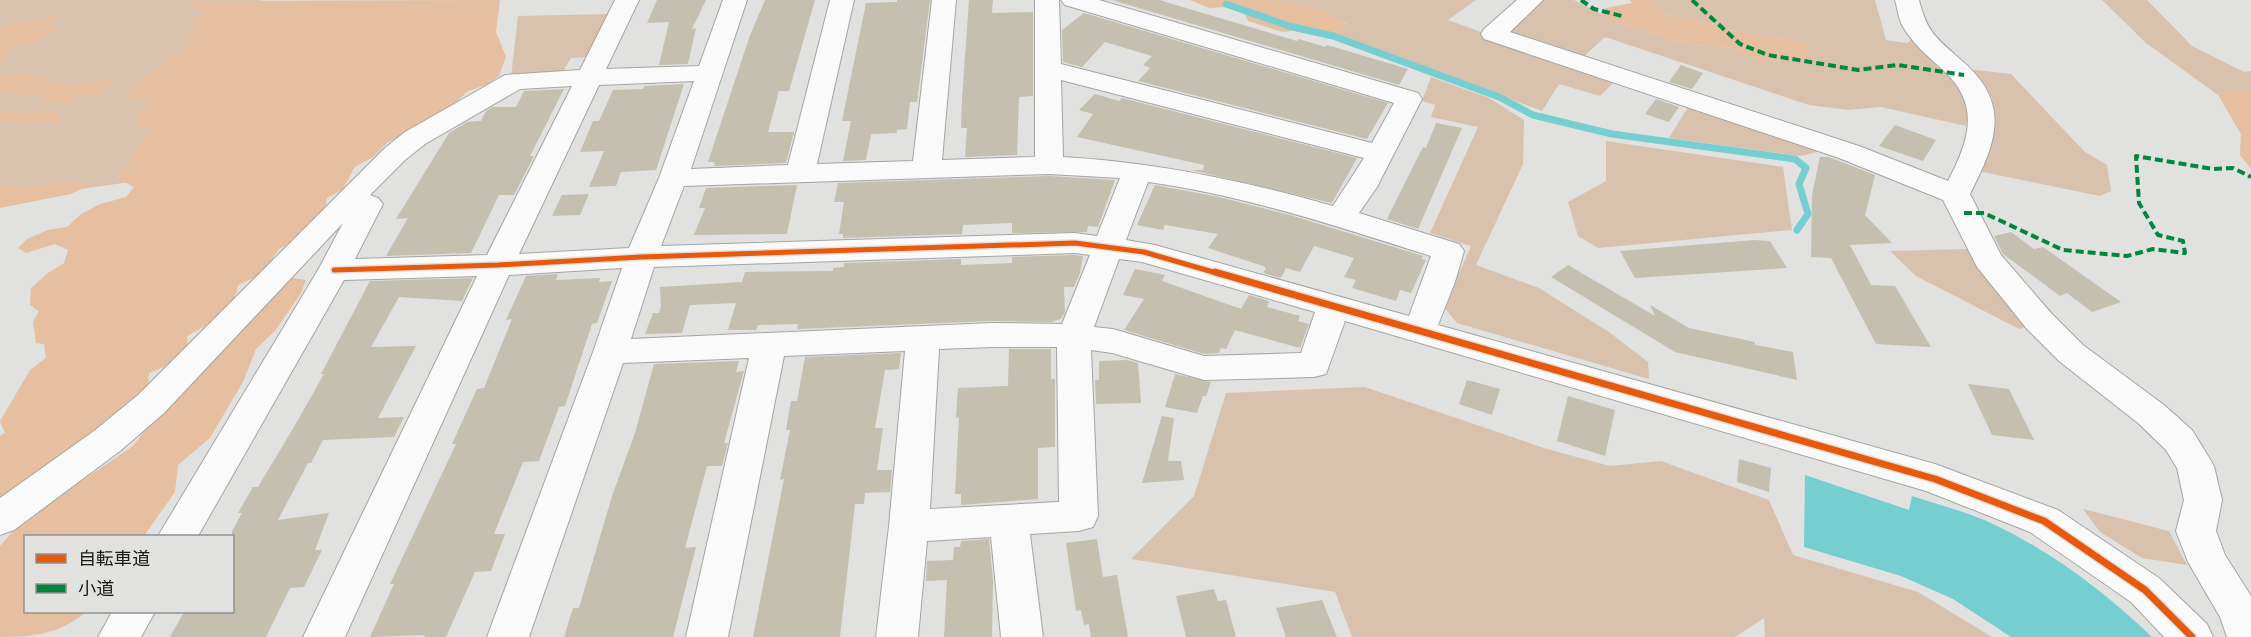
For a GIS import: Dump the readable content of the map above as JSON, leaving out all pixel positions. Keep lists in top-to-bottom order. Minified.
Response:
{"legend":["自転車道","小道"]}
